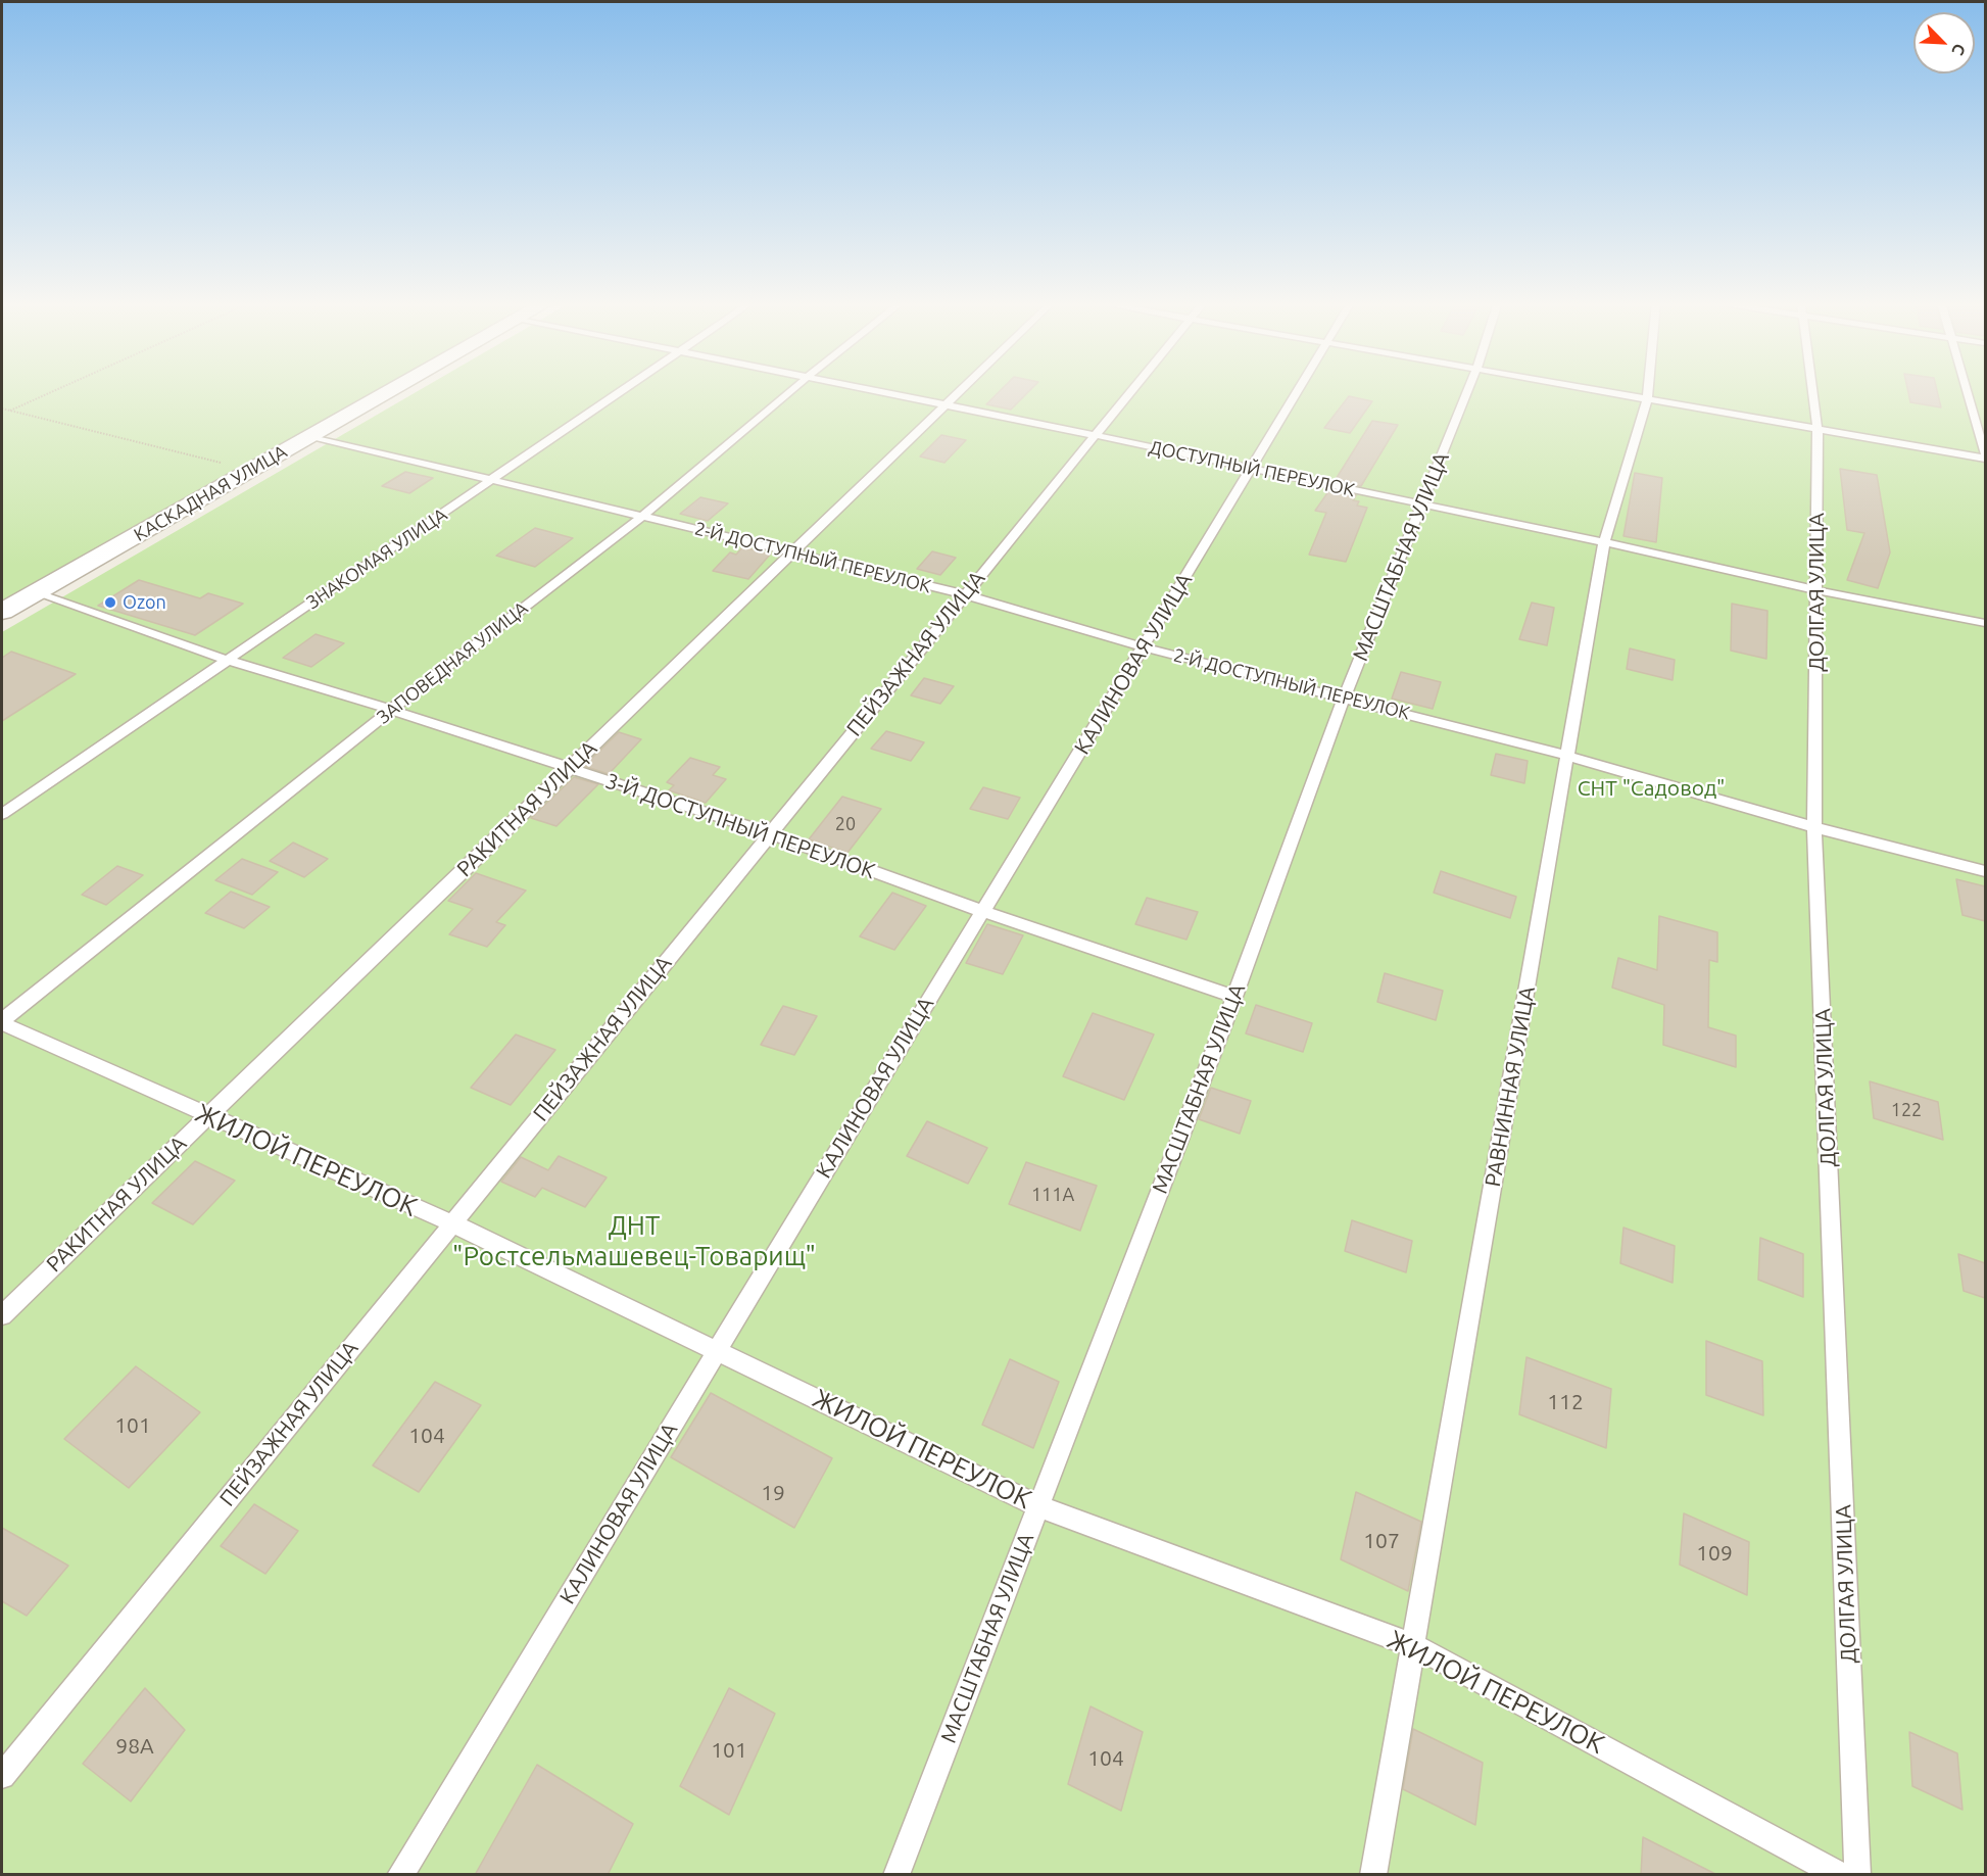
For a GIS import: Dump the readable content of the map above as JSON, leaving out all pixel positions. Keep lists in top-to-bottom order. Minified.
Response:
{"streets":{"street":["КАСКАДНАЯ УЛИЦА"],"lane":["ДОСТУПНЫЙ ПЕРЕУЛОК","МАСШТАБНАЯ УЛИЦА","2-Й ДОСТУПНЫЙ ПЕРЕУЛОК","ЗНАКОМАЯ УЛИЦА","ДОЛГАЯ УЛИЦА","ПЕЙЗАЖНАЯ УЛИЦА","ЗАПОВЕДНАЯ УЛИЦА","КАЛИНОВАЯ УЛИЦА","РАКИТНАЯ УЛИЦА","3-Й ДОСТУПНЫЙ ПЕРЕУЛОК","РАВНИННАЯ УЛИЦА","ЖИЛОЙ ПЕРЕУЛОК"]},"crossings":[["ДОСТУПНЫЙ ПЕРЕУЛОК","МАСШТАБНАЯ УЛИЦА"],["ДОСТУПНЫЙ ПЕРЕУЛОК","ДОЛГАЯ УЛИЦА"],["ДОСТУПНЫЙ ПЕРЕУЛОК","ПЕЙЗАЖНАЯ УЛИЦА"],["ДОСТУПНЫЙ ПЕРЕУЛОК","КАЛИНОВАЯ УЛИЦА"],["ДОСТУПНЫЙ ПЕРЕУЛОК","РАКИТНАЯ УЛИЦА"],["ДОСТУПНЫЙ ПЕРЕУЛОК","РАВНИННАЯ УЛИЦА"],["КАСКАДНАЯ УЛИЦА","2-Й ДОСТУПНЫЙ ПЕРЕУЛОК"],["КАСКАДНАЯ УЛИЦА","3-Й ДОСТУПНЫЙ ПЕРЕУЛОК"],["МАСШТАБНАЯ УЛИЦА","2-Й ДОСТУПНЫЙ ПЕРЕУЛОК"],["МАСШТАБНАЯ УЛИЦА","3-Й ДОСТУПНЫЙ ПЕРЕУЛОК"],["МАСШТАБНАЯ УЛИЦА","ЖИЛОЙ ПЕРЕУЛОК"],["2-Й ДОСТУПНЫЙ ПЕРЕУЛОК","ЗНАКОМАЯ УЛИЦА"],["2-Й ДОСТУПНЫЙ ПЕРЕУЛОК","ДОЛГАЯ УЛИЦА"],["2-Й ДОСТУПНЫЙ ПЕРЕУЛОК","ПЕЙЗАЖНАЯ УЛИЦА"],["2-Й ДОСТУПНЫЙ ПЕРЕУЛОК","ЗАПОВЕДНАЯ УЛИЦА"],["2-Й ДОСТУПНЫЙ ПЕРЕУЛОК","КАЛИНОВАЯ УЛИЦА"],["2-Й ДОСТУПНЫЙ ПЕРЕУЛОК","РАКИТНАЯ УЛИЦА"],["2-Й ДОСТУПНЫЙ ПЕРЕУЛОК","РАВНИННАЯ УЛИЦА"],["ЗНАКОМАЯ УЛИЦА","3-Й ДОСТУПНЫЙ ПЕРЕУЛОК"],["ПЕЙЗАЖНАЯ УЛИЦА","3-Й ДОСТУПНЫЙ ПЕРЕУЛОК"],["ПЕЙЗАЖНАЯ УЛИЦА","ЖИЛОЙ ПЕРЕУЛОК"],["ЗАПОВЕДНАЯ УЛИЦА","3-Й ДОСТУПНЫЙ ПЕРЕУЛОК"],["ЗАПОВЕДНАЯ УЛИЦА","ЖИЛОЙ ПЕРЕУЛОК"],["КАЛИНОВАЯ УЛИЦА","3-Й ДОСТУПНЫЙ ПЕРЕУЛОК"],["КАЛИНОВАЯ УЛИЦА","ЖИЛОЙ ПЕРЕУЛОК"],["РАКИТНАЯ УЛИЦА","3-Й ДОСТУПНЫЙ ПЕРЕУЛОК"],["РАКИТНАЯ УЛИЦА","ЖИЛОЙ ПЕРЕУЛОК"],["РАВНИННАЯ УЛИЦА","ЖИЛОЙ ПЕРЕУЛОК"]],"parks":["СНТ \"Садовод\"","ДНТ \"Ростсельмашевец-Товарищ\""],"places":["Ozon"],"house_numbers":["20","122","111А","112","101","104","19","107","109","98А","101","104"],"north":"bottom right"}
